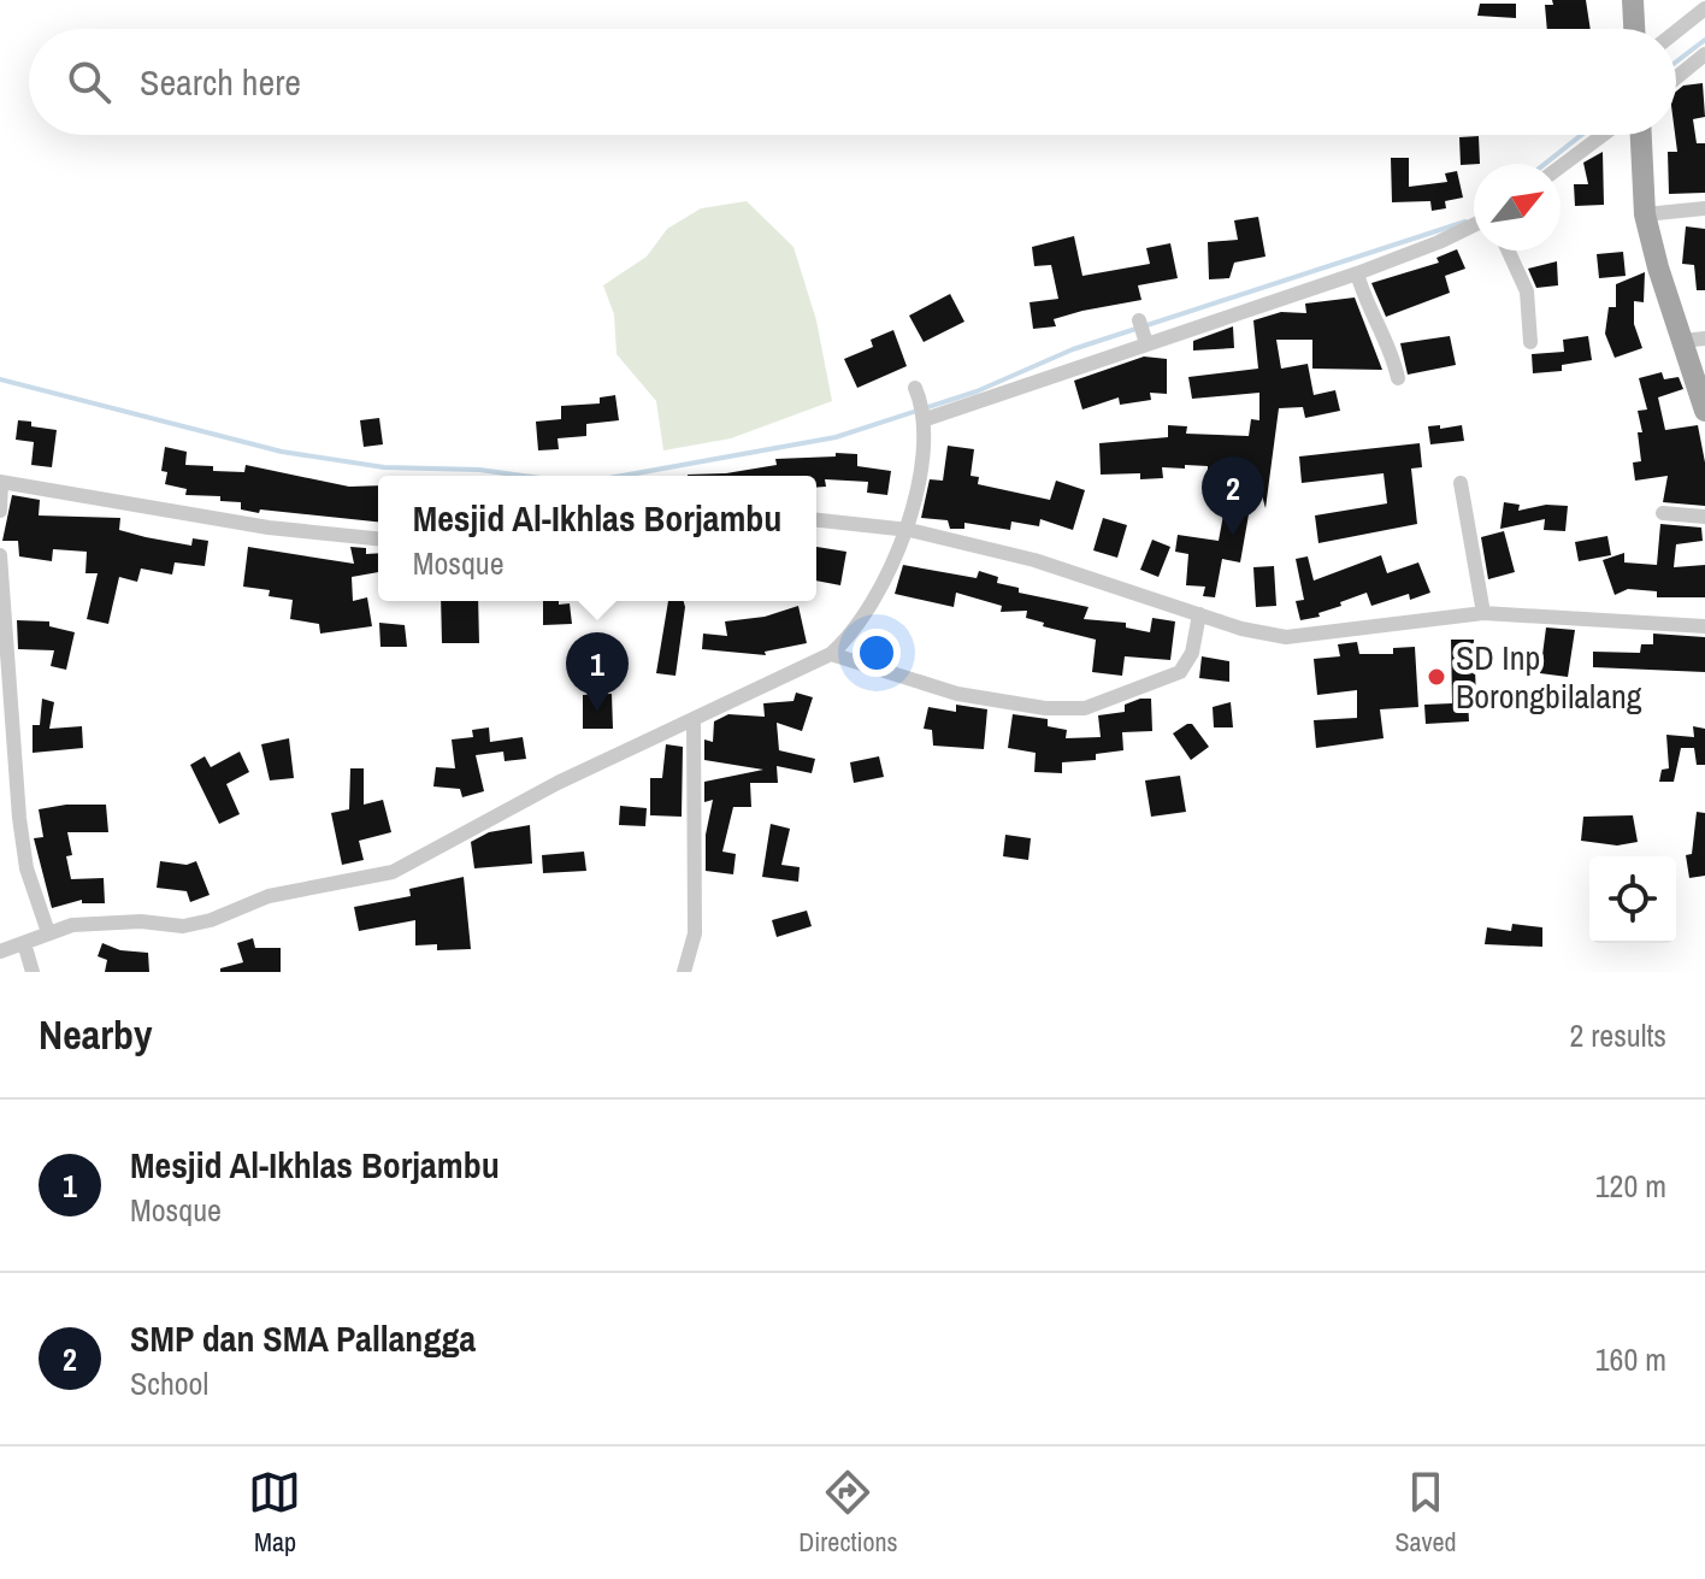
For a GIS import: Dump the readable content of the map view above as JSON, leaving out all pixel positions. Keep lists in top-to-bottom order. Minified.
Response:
{"places":["SD Inp Borongbilalang"],"north":"top right","page":{"search":"Search here","pins":["2","1"],"popup":["Mesjid Al-Ikhlas Borjambu","Mosque"],"heading":["Nearby","2 results"],"list":[{"mark":"1","name":"Mesjid Al-Ikhlas Borjambu","note":"Mosque","value":"120 m"},{"mark":"2","name":"SMP dan SMA Pallangga","note":"School","value":"160 m"}],"nav":["Map","Directions","Saved"]}}
